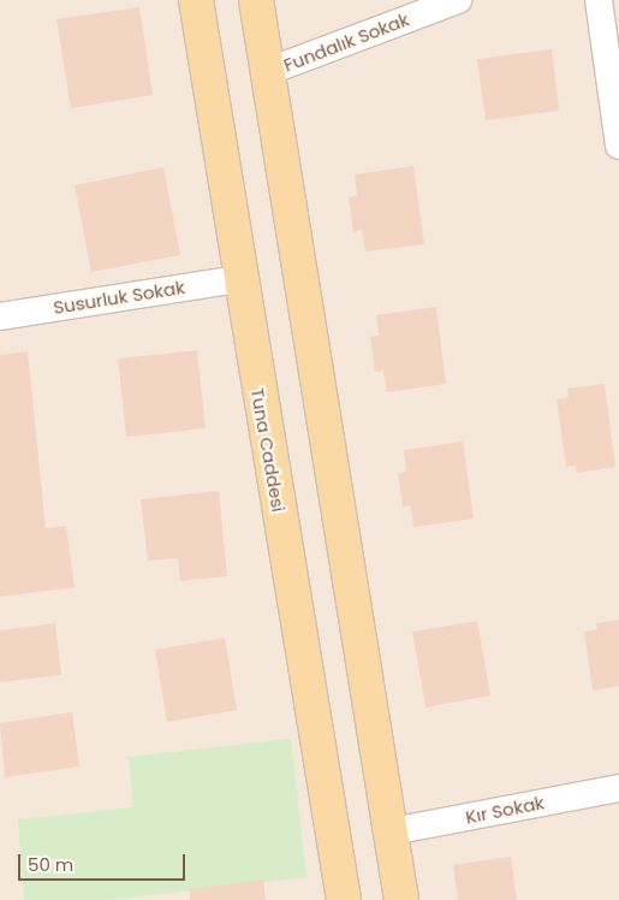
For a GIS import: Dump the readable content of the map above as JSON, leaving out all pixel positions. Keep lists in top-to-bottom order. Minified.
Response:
{"streets":{"main road":["Tuna Caddesi"],"street":["Fundalık Sokak","Susurluk Sokak","Kır Sokak"]},"crossings":[["Susurluk Sokak","Tuna Caddesi"]],"scale_bar":"50 m"}
